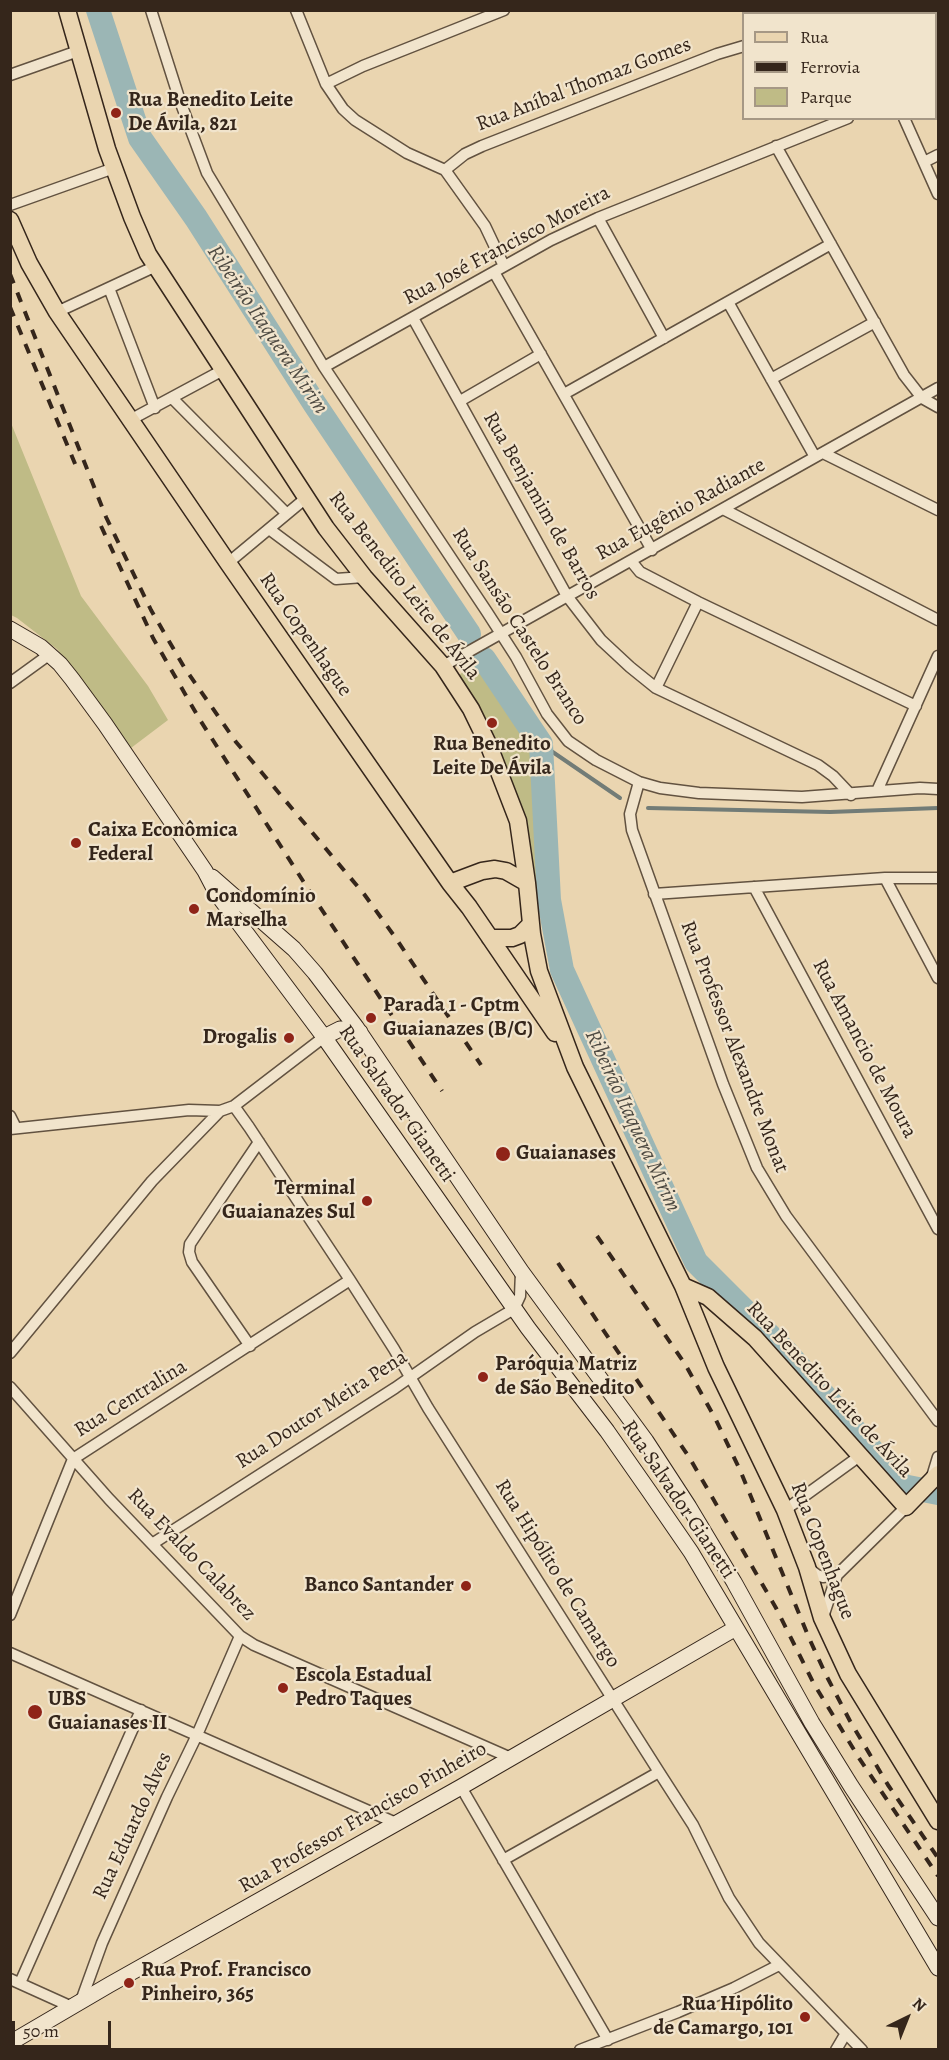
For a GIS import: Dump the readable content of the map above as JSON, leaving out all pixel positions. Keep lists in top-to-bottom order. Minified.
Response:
{"streets":{"main road":["Rua Benedito Leite de Ávila","Rua Copenhague","Rua Salvador Gianetti","Rua Professor Francisco Pinheiro"],"street":["Rua Aníbal Thomaz Gomes","Rua José Francisco Moreira","Rua Benjamim de Barros","Rua Eugênio Radiante","Rua Sansão Castelo Branco","Rua Professor Alexandre Monat","Rua Amancio de Moura","Rua Centralina","Rua Doutor Meira Pena","Rua Evaldo Calabrez","Rua Hipólito de Camargo","Rua Eduardo Alves"]},"crossings":[["Rua José Francisco Moreira","Rua Benjamim de Barros"],["Rua José Francisco Moreira","Rua Sansão Castelo Branco"],["Rua Benjamim de Barros","Rua Eugênio Radiante"],["Rua Benjamim de Barros","Rua Sansão Castelo Branco"],["Rua Eugênio Radiante","Rua Benedito Leite de Ávila"],["Rua Eugênio Radiante","Rua Sansão Castelo Branco"],["Rua Benedito Leite de Ávila","Rua Copenhague"],["Rua Sansão Castelo Branco","Rua Professor Alexandre Monat"],["Rua Salvador Gianetti","Rua Doutor Meira Pena"],["Rua Salvador Gianetti","Rua Professor Francisco Pinheiro"],["Rua Centralina","Rua Evaldo Calabrez"],["Rua Centralina","Rua Hipólito de Camargo"],["Rua Doutor Meira Pena","Rua Evaldo Calabrez"],["Rua Doutor Meira Pena","Rua Hipólito de Camargo"],["Rua Evaldo Calabrez","Rua Professor Francisco Pinheiro"],["Rua Evaldo Calabrez","Rua Eduardo Alves"],["Rua Hipólito de Camargo","Rua Professor Francisco Pinheiro"],["Rua Professor Francisco Pinheiro","Rua Eduardo Alves"]],"water":["Ribeirão Itaquera Mirim"],"places":["Rua Benedito Leite De Ávila, 821","Rua Benedito Leite De Ávila","Caixa Econômica Federal","Condomínio Marselha","Parada 1 - Cptm Guaianazes (B/C)","Drogalis","Guaianases","Terminal Guaianazes Sul","Paróquia Matriz de São Benedito","Banco Santander","Escola Estadual Pedro Taques","UBS Guaianases II","Rua Prof. Francisco Pinheiro, 365","Rua Hipólito de Camargo, 101"],"legend":["Rua","Ferrovia","Parque"],"scale_bar":"50 m","north":"top right"}
